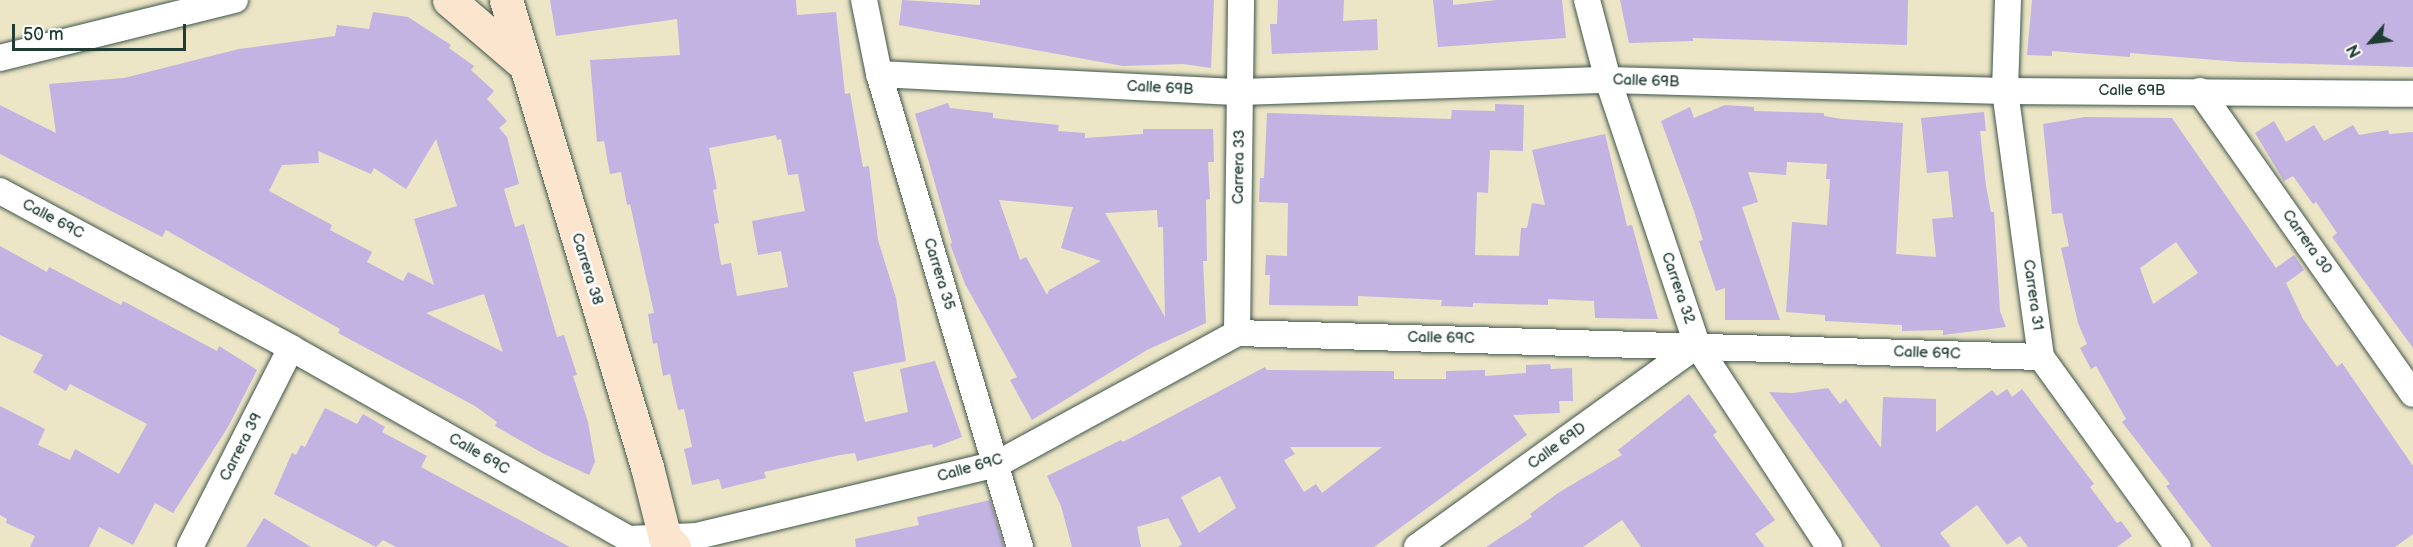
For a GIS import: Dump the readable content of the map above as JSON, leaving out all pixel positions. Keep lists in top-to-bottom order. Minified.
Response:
{"streets":{"main road":["Carrera 38"],"street":["Calle 69B","Carrera 33","Calle 69C","Carrera 30","Carrera 35","Carrera 32","Carrera 31","Calle 69D","Carrera 39"]},"crossings":[["Calle 69B","Carrera 33"],["Calle 69B","Carrera 30"],["Calle 69B","Carrera 35"],["Calle 69B","Carrera 32"],["Calle 69B","Carrera 31"],["Carrera 33","Calle 69C"],["Calle 69C","Carrera 38"],["Calle 69C","Carrera 35"],["Calle 69C","Carrera 32"],["Calle 69C","Carrera 31"],["Calle 69C","Calle 69D"],["Calle 69C","Carrera 39"],["Carrera 32","Calle 69D"]],"scale_bar":"50 m","north":"bottom left"}
